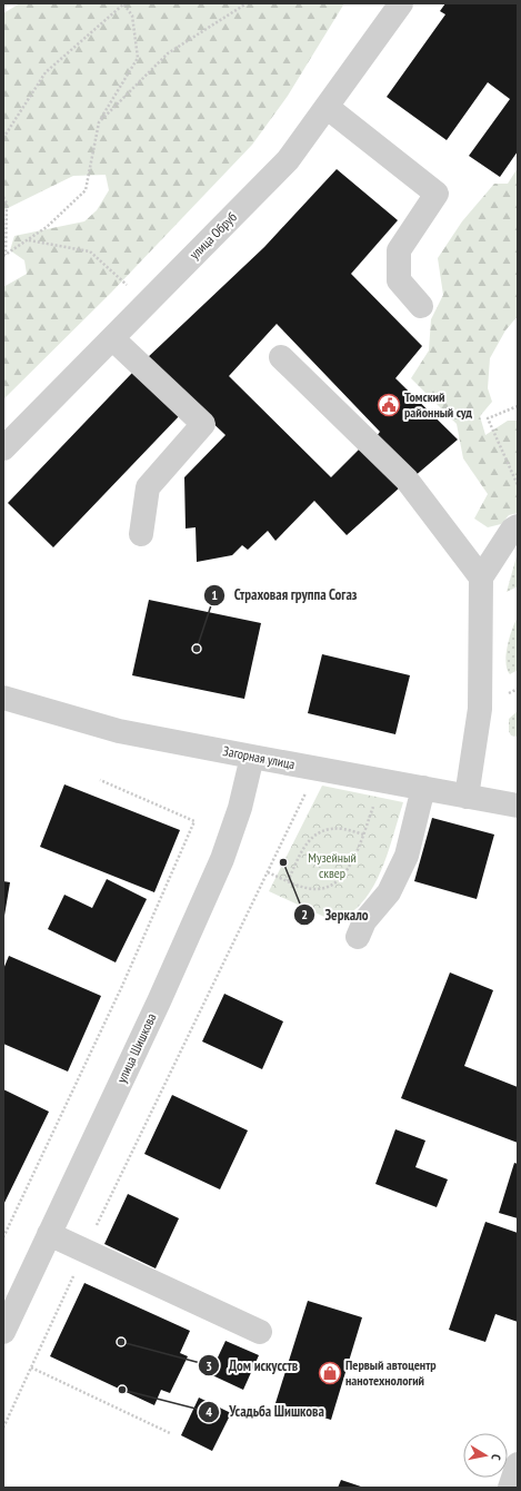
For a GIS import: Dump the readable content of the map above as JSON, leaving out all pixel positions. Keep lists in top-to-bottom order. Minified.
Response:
{"streets":{"street":["улица Обруб","Загорная улица","улица Шишкова"]},"crossings":[["Загорная улица","улица Шишкова"]],"parks":["Музейный сквер"],"places":{"public building":["Томский районный суд"],"other":["Страховая группа Согаз","Зеркало","Дом искусств","Усадьба Шишкова"],"shop":["Первый автоцентр нанотехнологий"]},"north":"right"}
